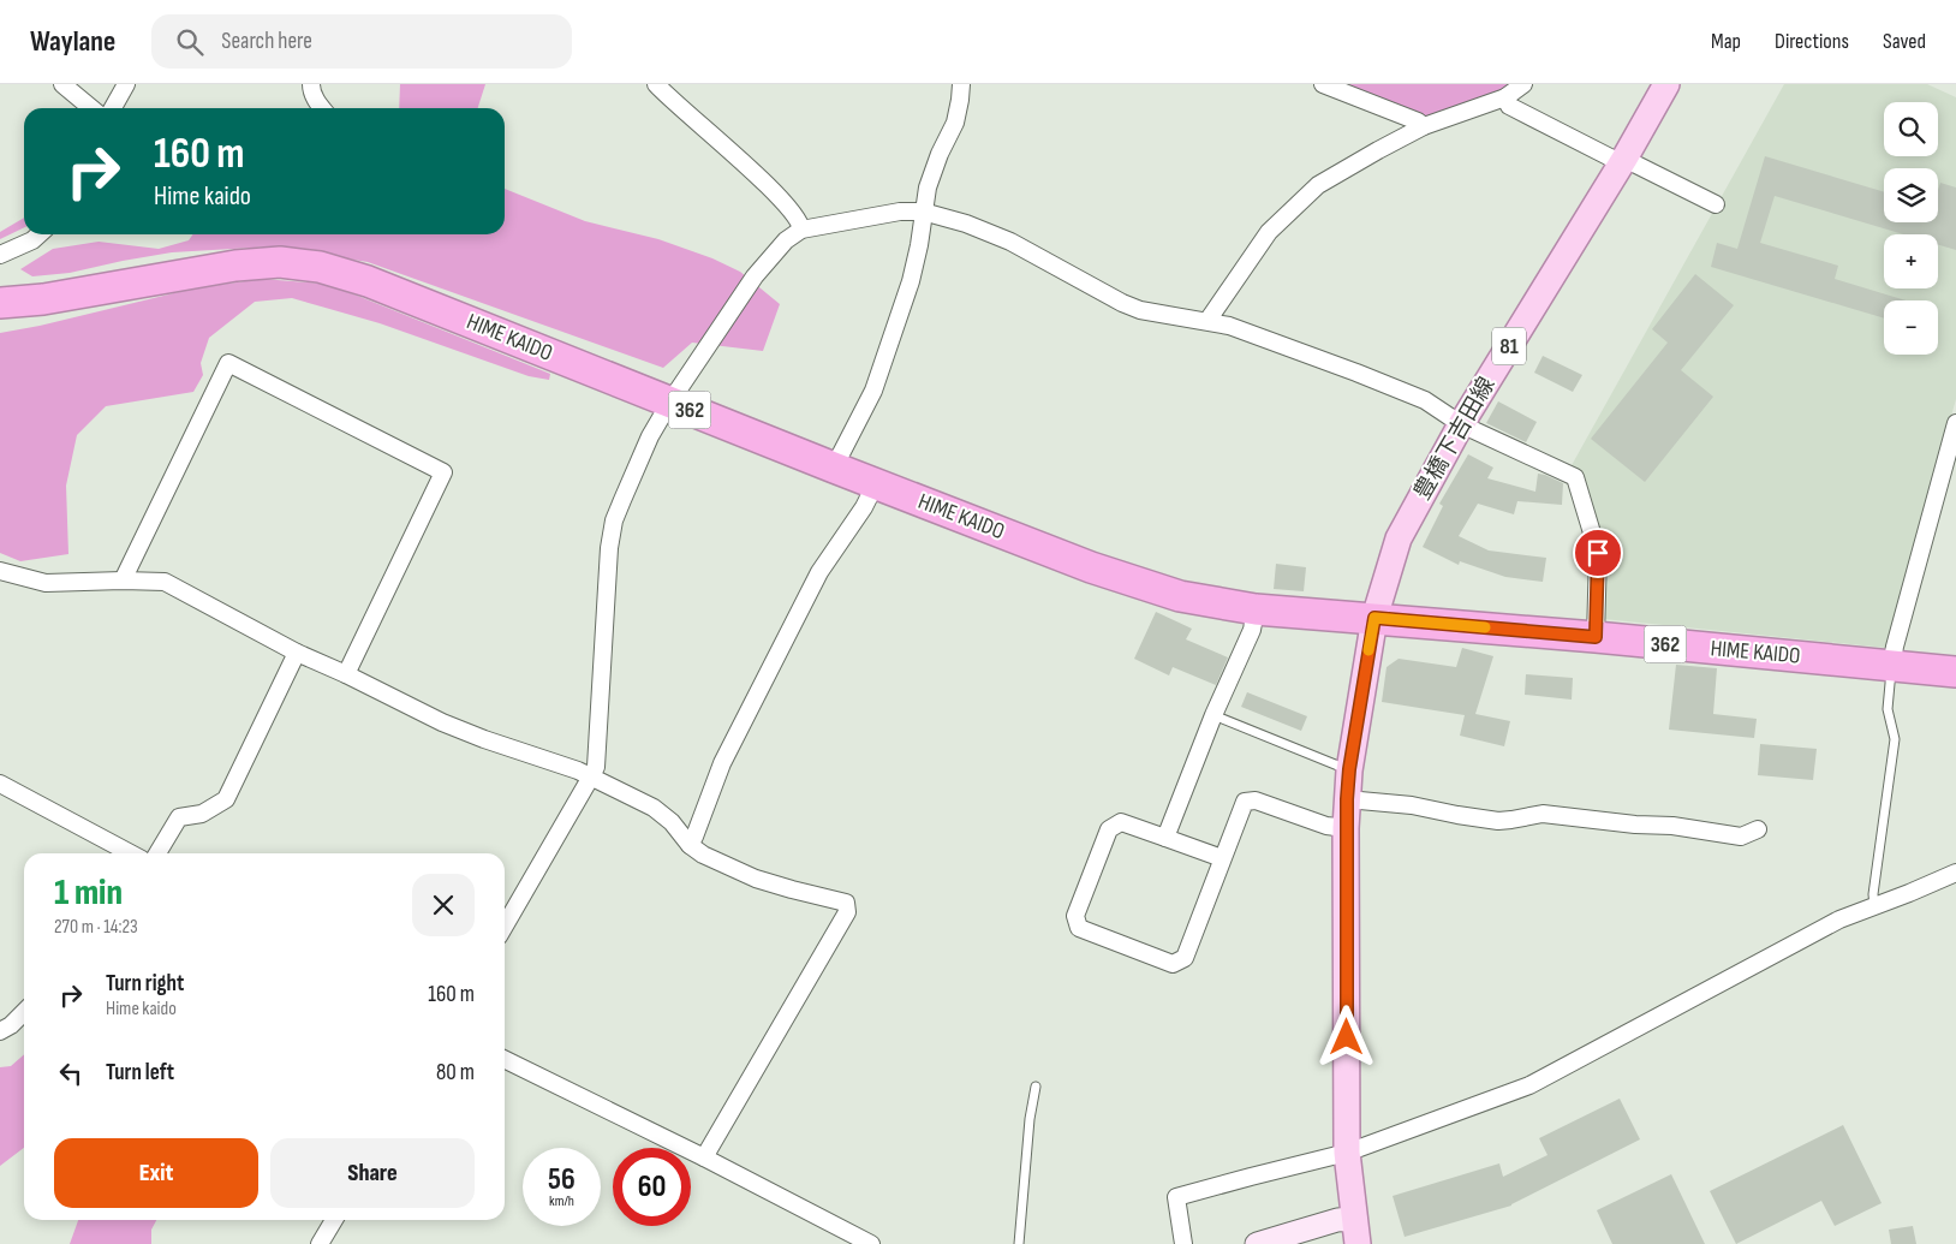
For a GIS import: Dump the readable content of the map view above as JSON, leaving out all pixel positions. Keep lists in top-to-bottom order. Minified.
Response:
{"streets":{"highway":["HIME KAIDO","362"],"main road":["81","豊橋下吉田線"]},"crossings":[["HIME KAIDO","豊橋下吉田線"]],"page":{"header":"Waylane","search":"Search here","nav":["Map","Directions","Saved"],"map_buttons":["+","−"],"turn":["160 m","Hime kaido"],"heading":["1 min","270 m · 14:23"],"list":[{"name":"Turn right","note":"Hime kaido","value":"160 m"},{"name":"Turn left","value":"80 m"}],"buttons":["Exit","Share"],"speed":"56 km/h","limit":"60"}}
